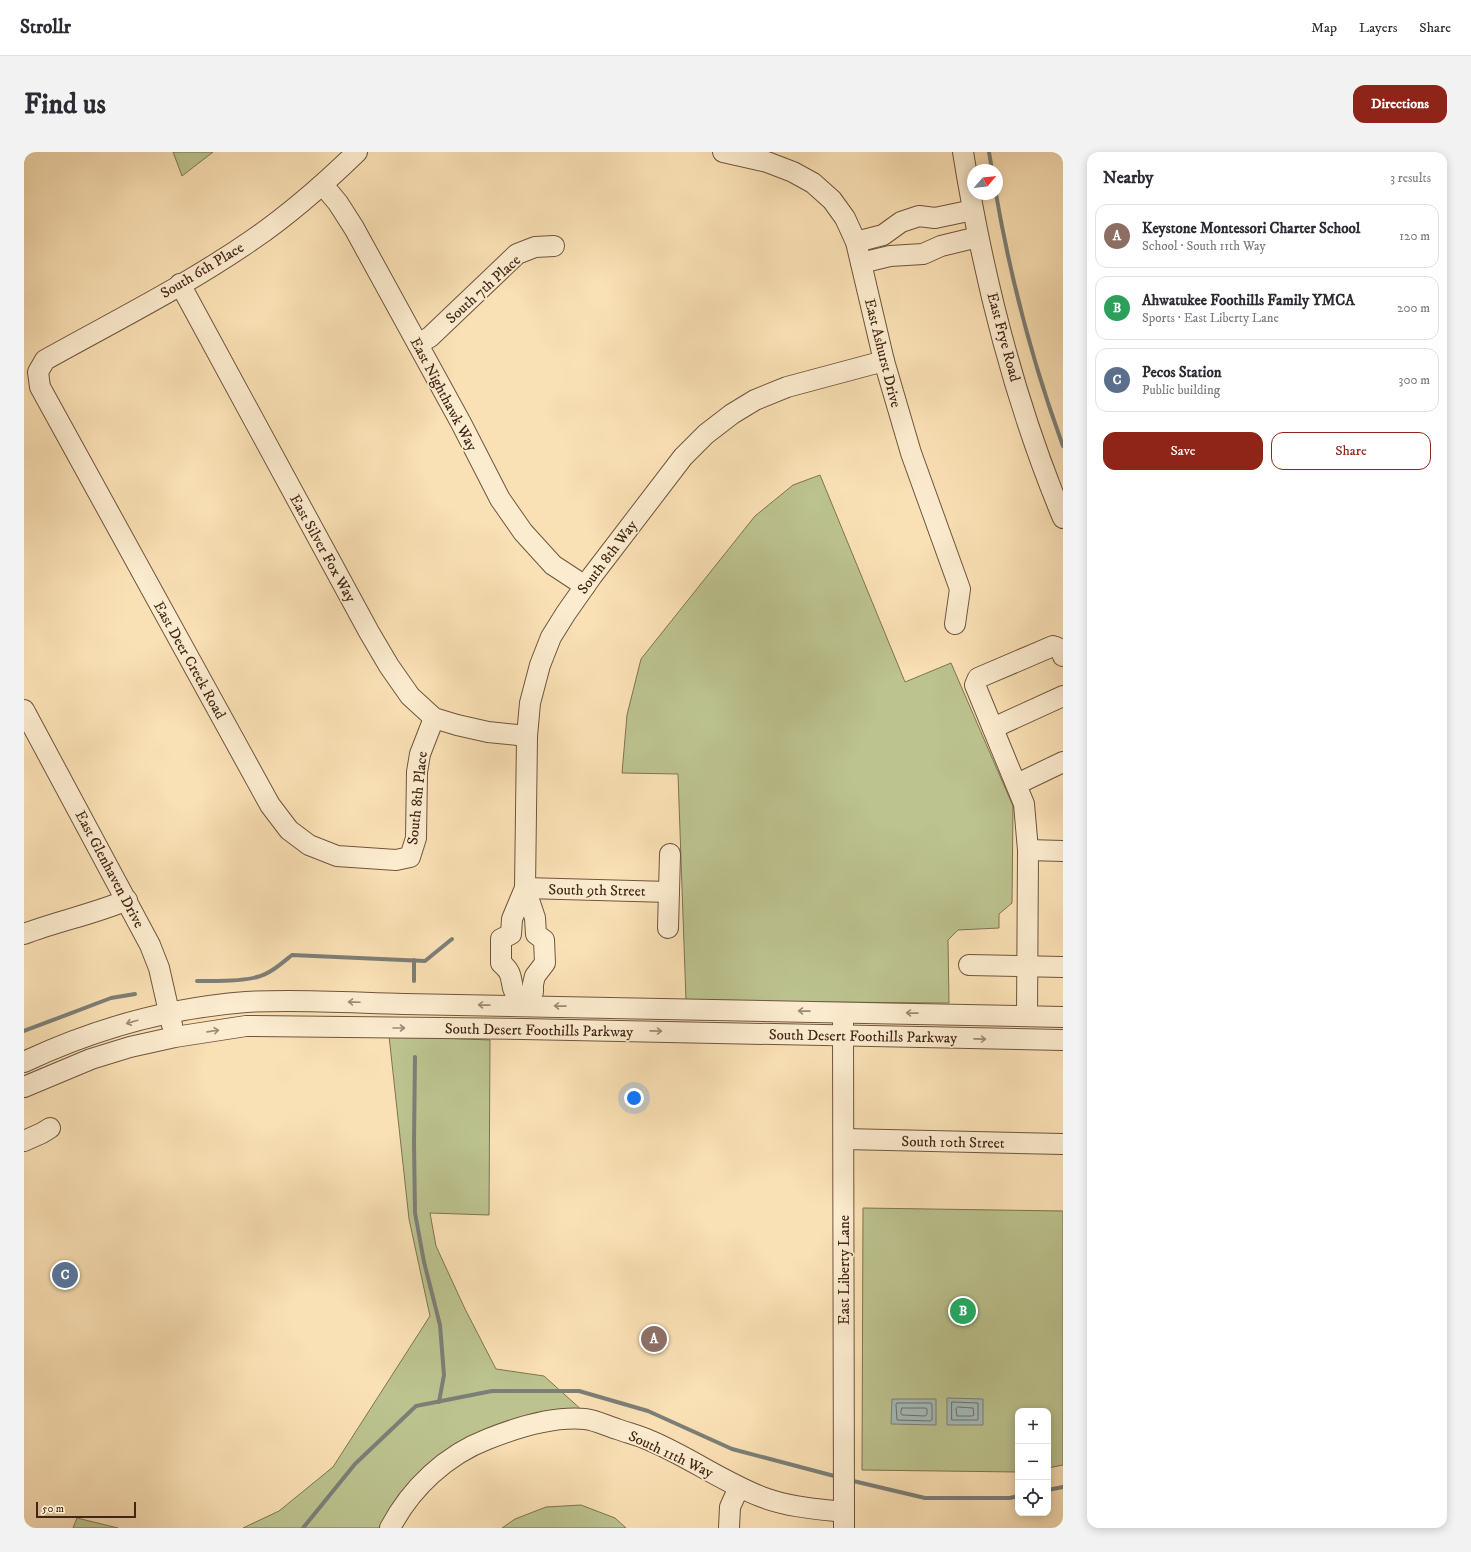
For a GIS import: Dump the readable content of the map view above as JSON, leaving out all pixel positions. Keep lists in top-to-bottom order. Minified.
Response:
{"streets":{"street":["South 6th Place","South 7th Place","East Frye Road","East Ashurst Drive","East Nighthawk Way","East Silver Fox Way","South 8th Way","East Deer Creek Road","South 8th Place","East Glenhaven Drive","South 9th Street","South Desert Foothills Parkway","South 10th Street","East Liberty Lane","South 11th Way"]},"crossings":[["South 6th Place","East Nighthawk Way"],["South 6th Place","East Silver Fox Way"],["South 6th Place","East Deer Creek Road"],["South 7th Place","East Nighthawk Way"],["East Ashurst Drive","South 8th Way"],["East Nighthawk Way","South 8th Way"],["East Silver Fox Way","South 8th Way"],["East Silver Fox Way","South 8th Place"],["South 8th Way","South 9th Street"],["South 8th Way","South Desert Foothills Parkway"],["East Deer Creek Road","South 8th Place"],["East Glenhaven Drive","South Desert Foothills Parkway"],["South Desert Foothills Parkway","East Liberty Lane"],["South 10th Street","East Liberty Lane"],["East Liberty Lane","South 11th Way"]],"scale_bar":"50 m","north":"top right","page":{"header":"Strollr","nav":["Map","Layers","Share"],"buttons":["Directions",["Save","Share"]],"title":"Find us","heading":["Nearby","3 results"],"list":[{"mark":"A","name":"Keystone Montessori Charter School","note":"School · South 11th Way","value":"120 m"},{"mark":"B","name":"Ahwatukee Foothills Family YMCA","note":"Sports · East Liberty Lane","value":"200 m"},{"mark":"C","name":"Pecos Station","note":"Public building","value":"300 m"}],"pins":["C","B","A"],"map_buttons":["+","−"],"scale":"50 m"}}
